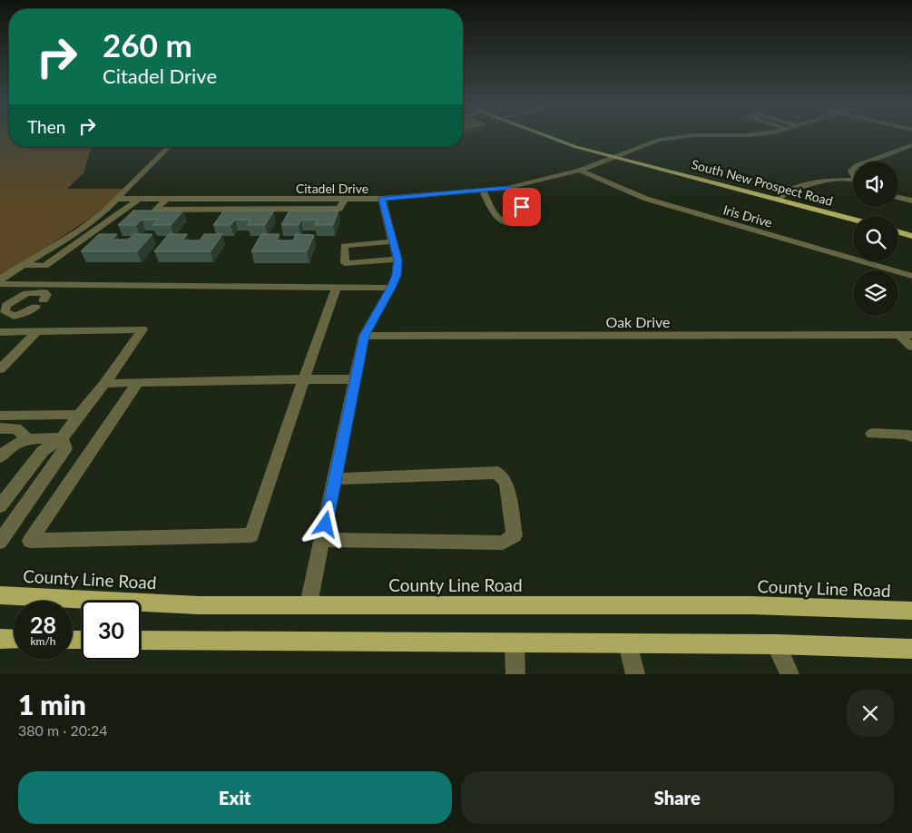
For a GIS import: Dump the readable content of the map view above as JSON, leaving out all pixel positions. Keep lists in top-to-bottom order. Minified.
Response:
{"streets":{"main road":["South New Prospect Road","County Line Road"],"street":["Citadel Drive","Iris Drive","Oak Drive"]},"crossings":[["South New Prospect Road","Citadel Drive"],["Citadel Drive","Iris Drive"]],"page":{"turn":["260 m","Citadel Drive"],"then":"Then","speed":"28 km/h","limit":"30","heading":["1 min","380 m · 20:24"],"buttons":["Exit","Share"]}}
